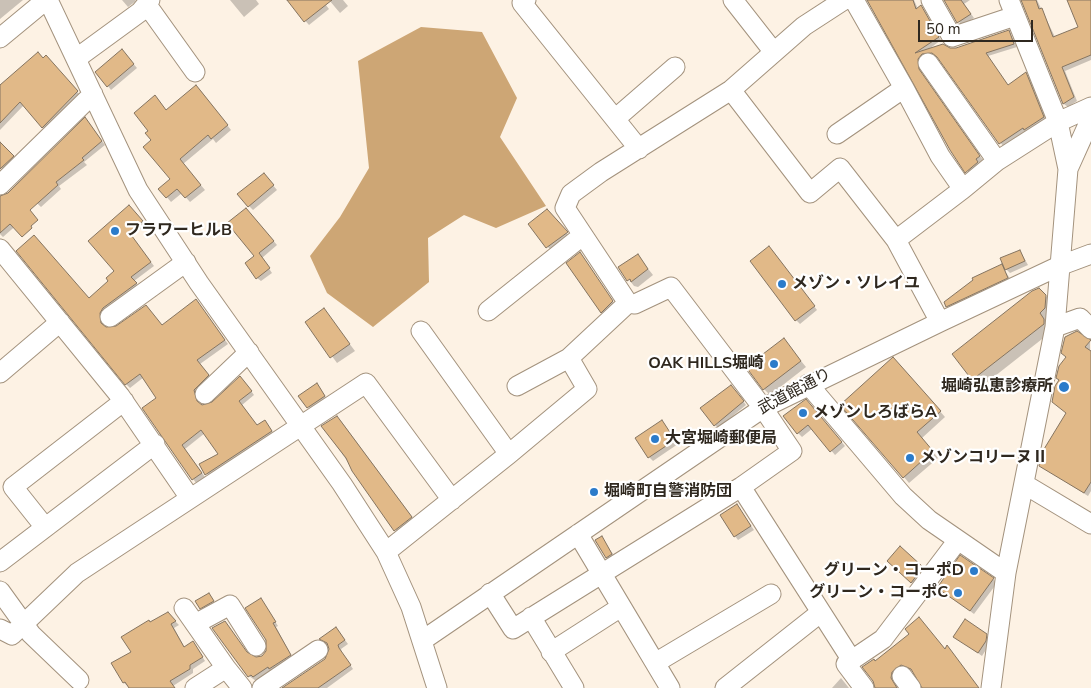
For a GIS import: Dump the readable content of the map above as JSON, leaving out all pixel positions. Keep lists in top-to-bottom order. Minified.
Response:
{"streets":{"street":["武道館通り"]},"places":["フラワーヒルB","メゾン・ソレイユ","OAK HILLS堀崎","堀崎弘恵診療所","メゾンしろばらA","大宮堀崎郵便局","メゾンコリーヌⅡ","堀崎町自警消防団","グリーン・コーポD","グリーン・コーポC"],"scale_bar":"50 m"}
